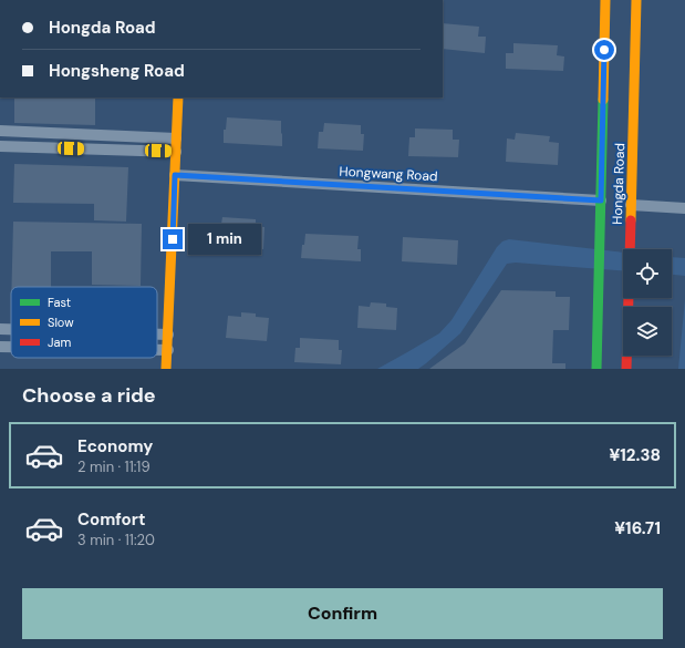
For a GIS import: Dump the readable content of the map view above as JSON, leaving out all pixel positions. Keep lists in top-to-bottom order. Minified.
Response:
{"streets":{"main road":["Hongda Road"],"street":["Hongwang Road"]},"crossings":[["Hongwang Road","Hongda Road"]],"legend":["Fast","Slow","Jam"],"page":{"banner":["Hongda Road","Hongsheng Road"],"bubble":"1 min","heading":"Choose a ride","list":[{"name":"Economy","note":"2 min · 11:19","value":"¥12.38"},{"name":"Comfort","note":"3 min · 11:20","value":"¥16.71"}],"buttons":"Confirm"}}
